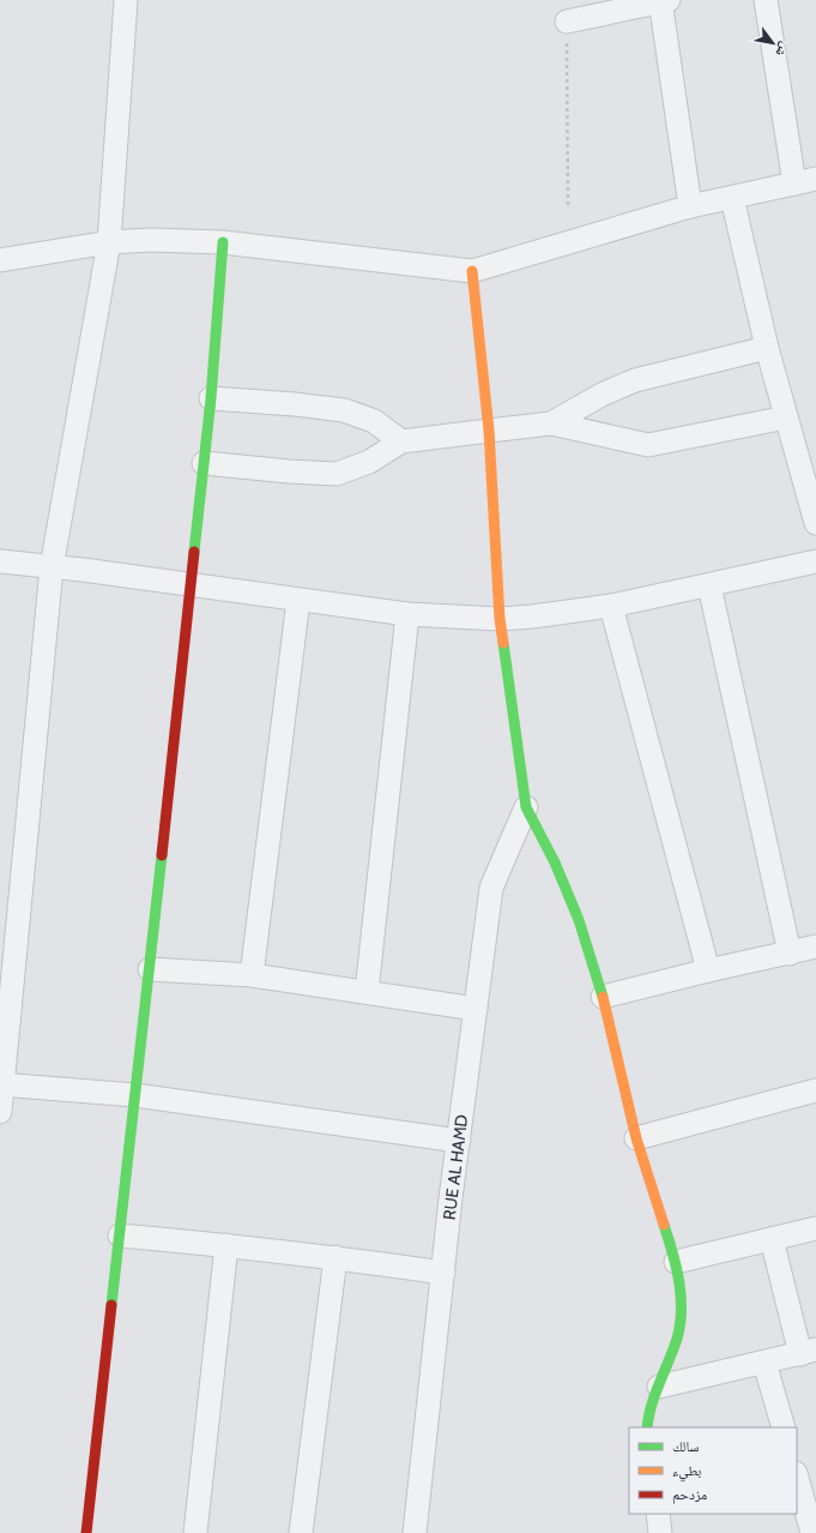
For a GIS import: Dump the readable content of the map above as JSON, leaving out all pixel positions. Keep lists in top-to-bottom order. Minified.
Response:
{"streets":{"street":["RUE AL HAMD"]},"legend":["سالك","بطيء","مزدحم"],"north":"bottom right"}
